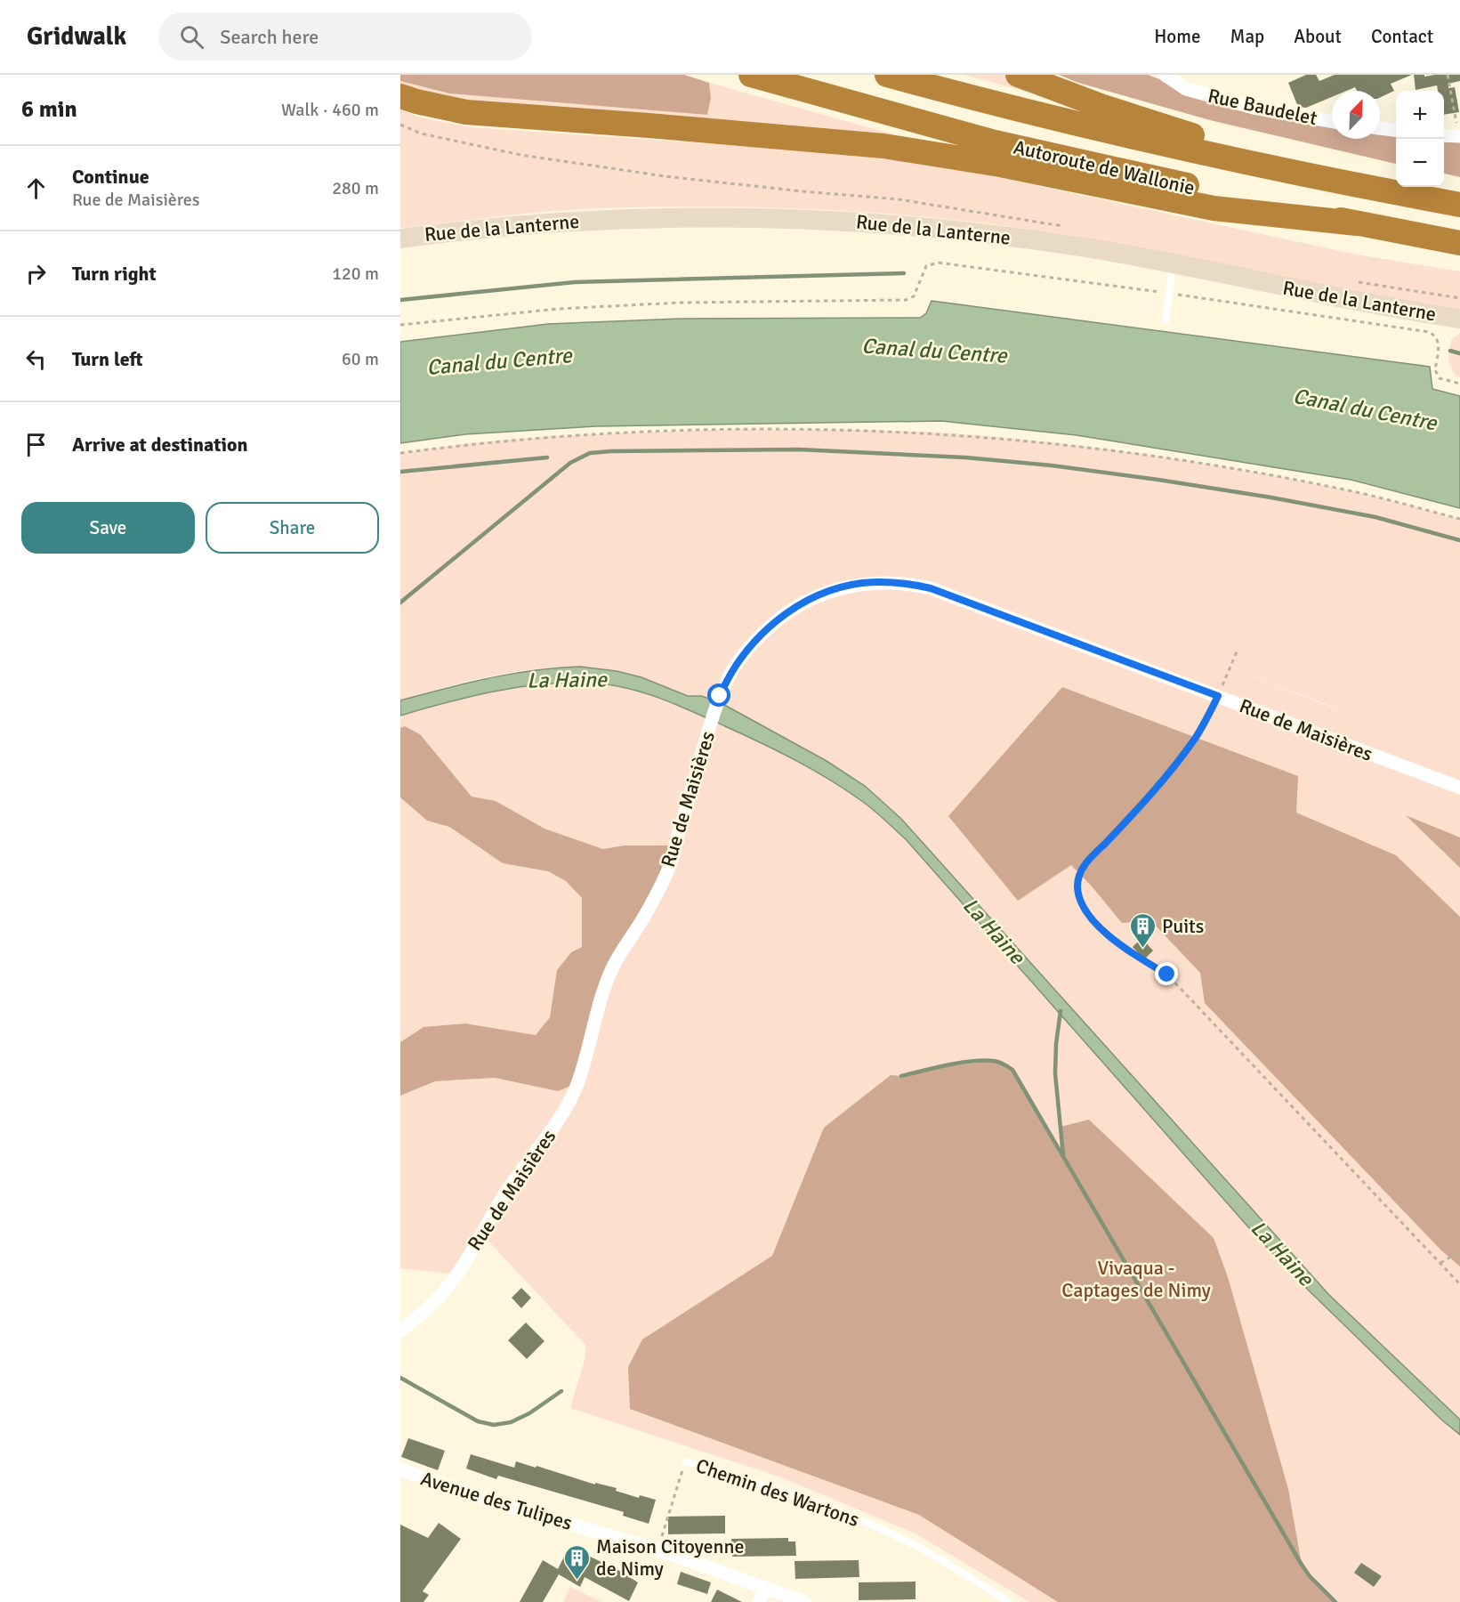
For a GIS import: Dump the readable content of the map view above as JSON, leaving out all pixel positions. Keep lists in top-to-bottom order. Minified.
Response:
{"streets":{"highway":["Autoroute de Wallonie"],"main road":["Rue de la Lanterne"],"street":["Rue Baudelet","Rue de Maisières","Avenue des Tulipes"],"lane":["Chemin des Wartons"]},"water":["Canal du Centre","La Haine"],"parks":["Vivaqua - Captages de Nimy"],"places":{"building":["Puits","Maison Citoyenne de Nimy"]},"north":"top right","page":{"header":"Gridwalk","search":"Search here","nav":["Home","Map","About","Contact"],"heading":["6 min","Walk · 460 m"],"map_buttons":["+","−"],"list":[["Continue","Rue de Maisières","280 m"],["Turn right","120 m"],["Turn left","60 m"],"Arrive at destination"],"buttons":["Save","Share"]}}
